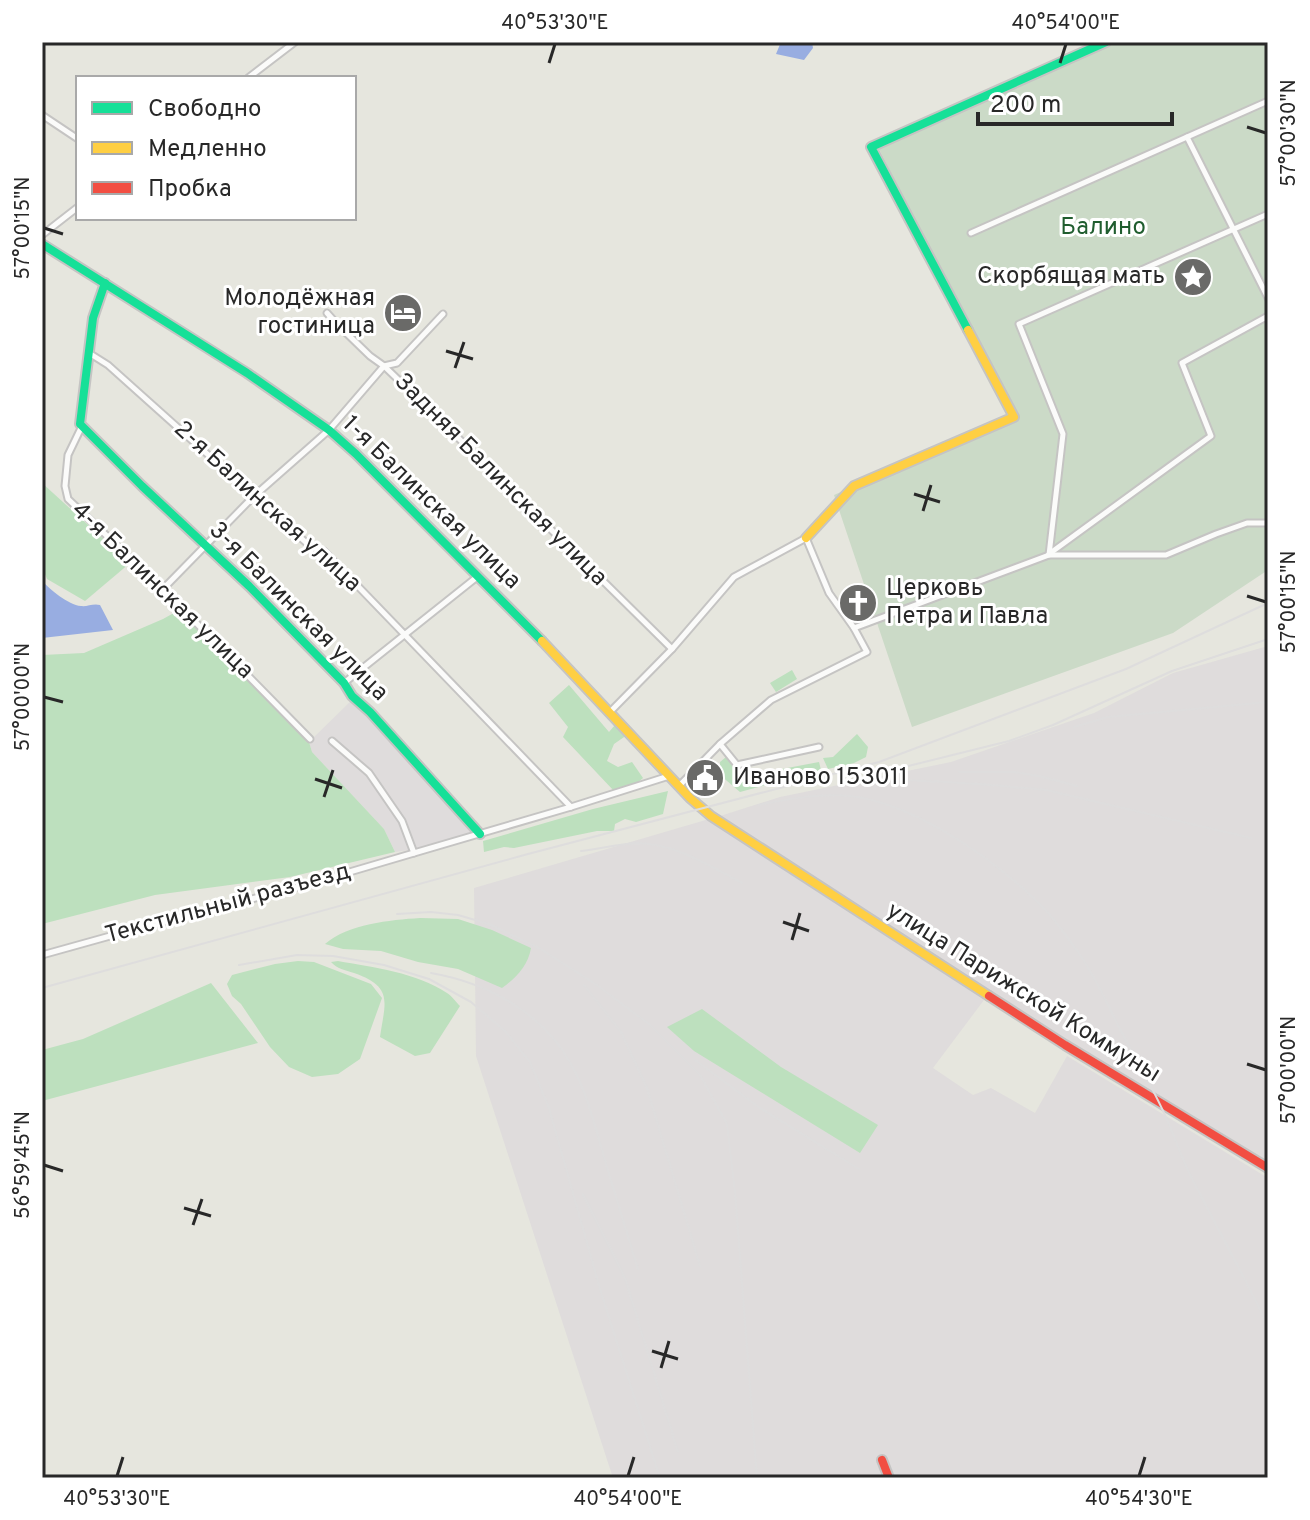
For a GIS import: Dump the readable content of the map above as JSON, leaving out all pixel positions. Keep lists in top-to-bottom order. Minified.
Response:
{"streets":{"main road":["1-я Балинская улица","3-я Балинская улица","улица Парижской Коммуны"],"street":["Задняя Балинская улица","2-я Балинская улица","4-я Балинская улица","Текстильный разъезд"]},"crossings":[["1-я Балинская улица","Текстильный разъезд"],["1-я Балинская улица","улица Парижской Коммуны"],["2-я Балинская улица","Текстильный разъезд"],["4-я Балинская улица","3-я Балинская улица"],["3-я Балинская улица","Текстильный разъезд"]],"parks":["Балино"],"places":{"place":["Скорбящая мать"],"hotel":["Молодёжная гостиница"],"church":["Церковь Петра и Павла"],"public building":["Иваново 153011"]},"legend":["Свободно","Медленно","Пробка"],"scale_bar":"200 m","coordinates":["40°53'30\"E","40°54'00\"E","57°00'30\"N","57°00'15\"N","57°00'00\"N","56°59'45\"N","40°54'30\"E"]}
